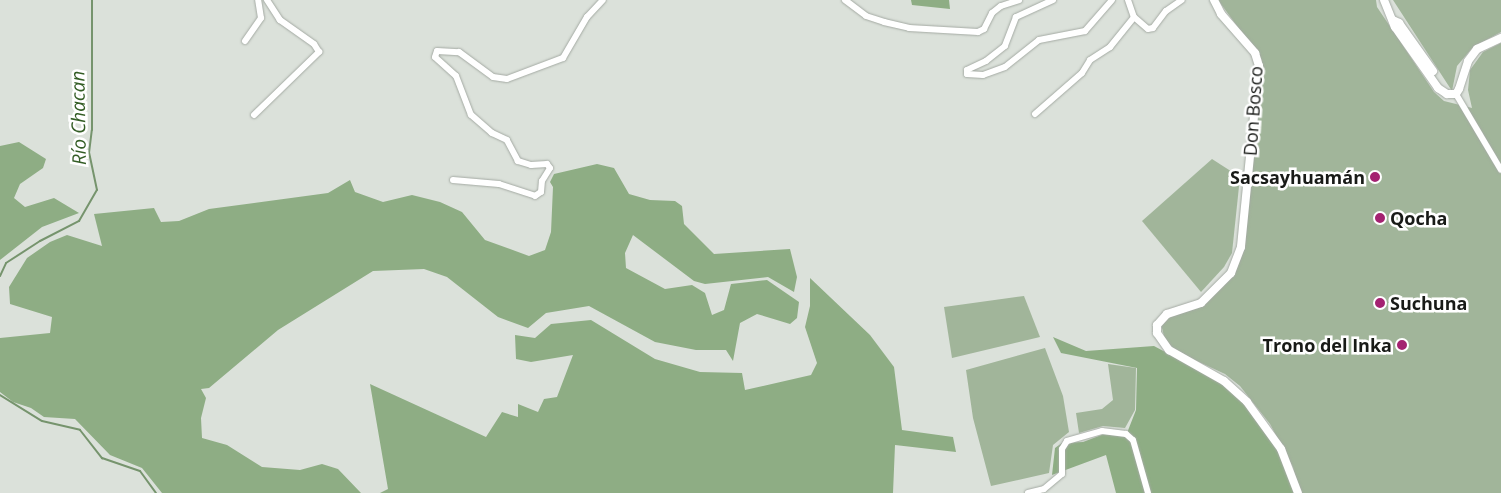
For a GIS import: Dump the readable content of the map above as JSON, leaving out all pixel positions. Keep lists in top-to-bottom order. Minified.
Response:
{"streets":{"street":["Don Bosco"]},"water":["Río Chacan"],"places":["Sacsayhuamán","Qocha","Suchuna","Trono del Inka"]}
